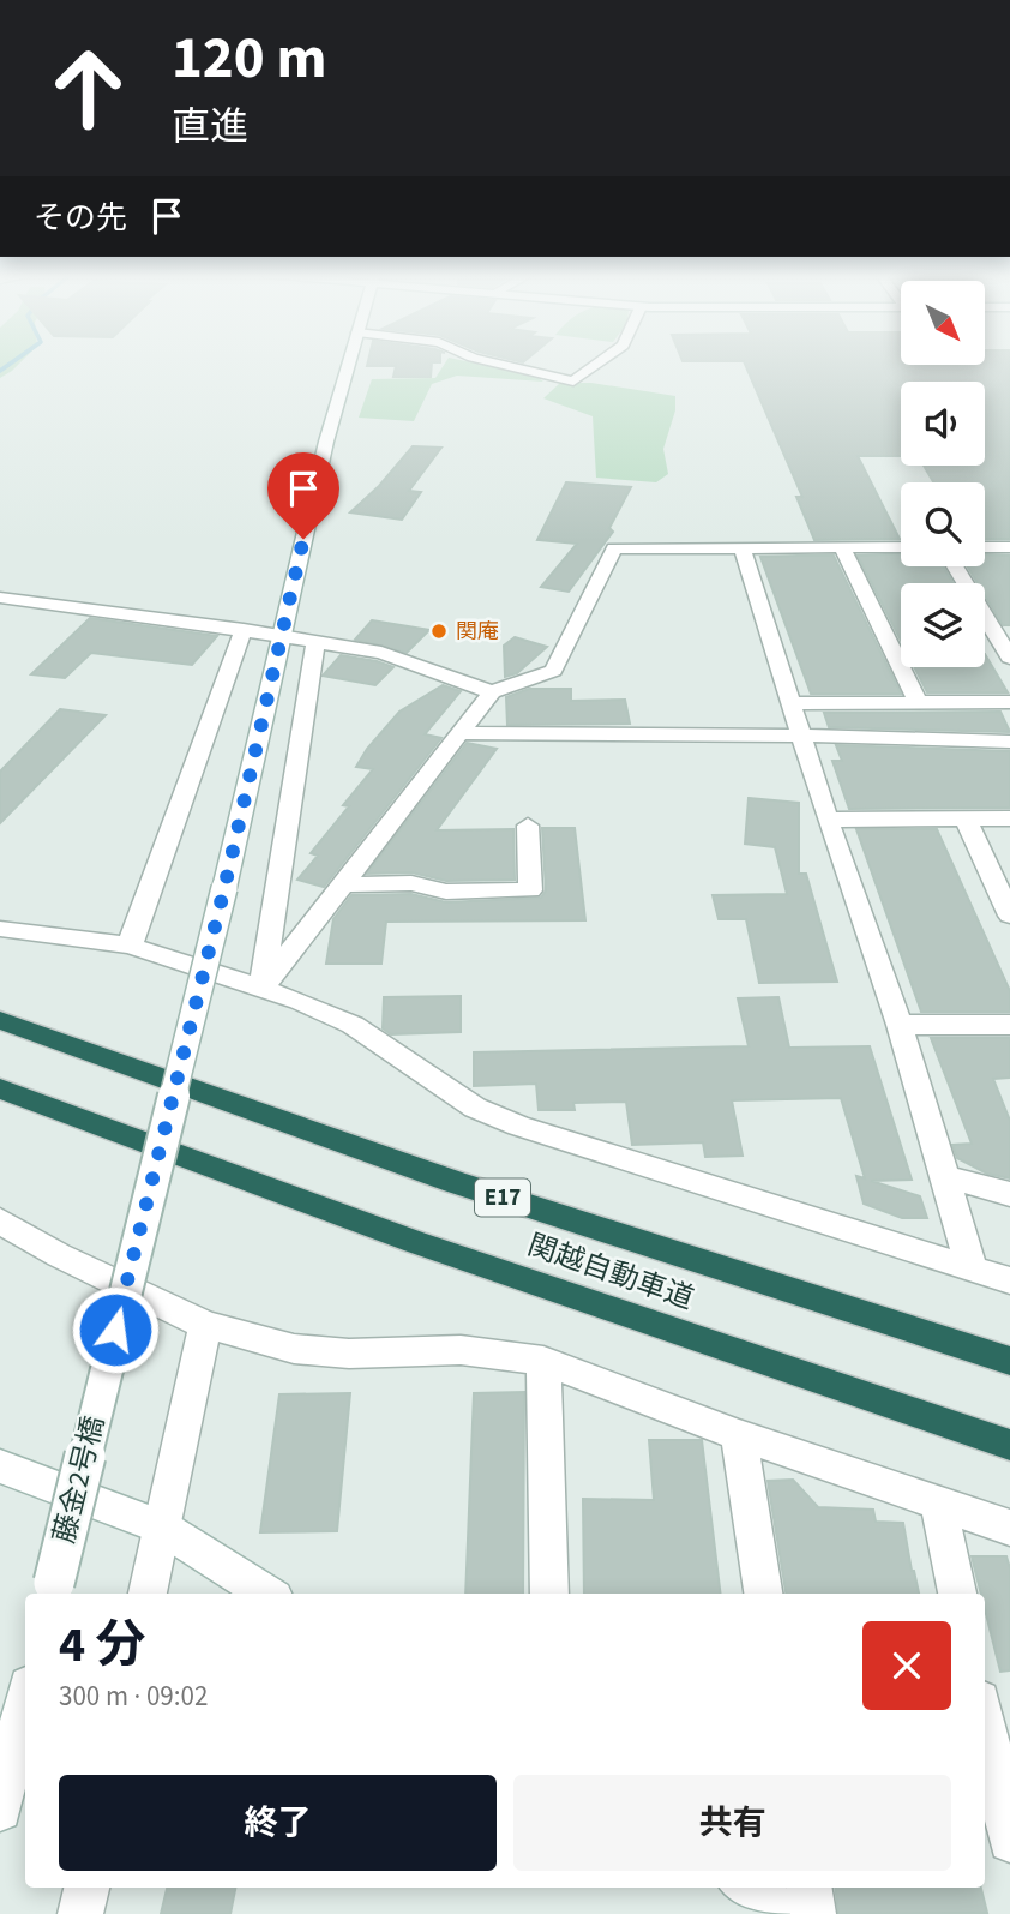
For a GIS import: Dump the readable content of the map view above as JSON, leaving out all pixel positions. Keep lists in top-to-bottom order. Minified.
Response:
{"streets":{"highway":["E17","関越自動車道"],"street":["藤金2号橋"]},"places":["関庵"],"north":"bottom right","page":{"turn":["120 m","直進"],"then":"その先","heading":["4 分","300 m · 09:02"],"buttons":["終了","共有"]}}
